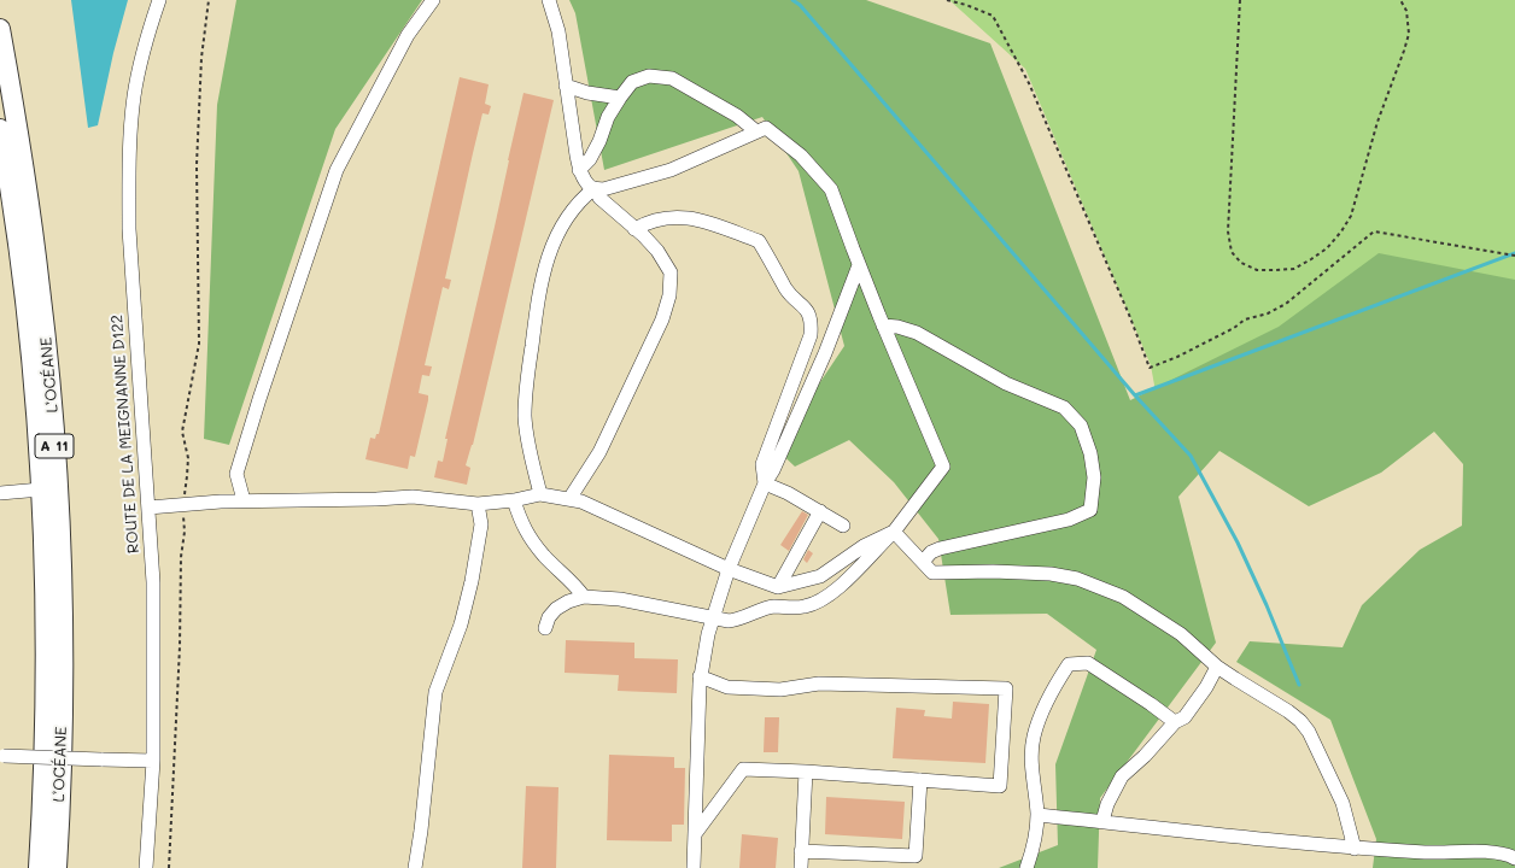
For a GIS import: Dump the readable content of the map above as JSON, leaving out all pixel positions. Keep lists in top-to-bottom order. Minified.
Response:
{"streets":{"highway":["L’OCÉANE","A 11"],"street":["ROUTE DE LA MEIGNANNE D122"]}}
